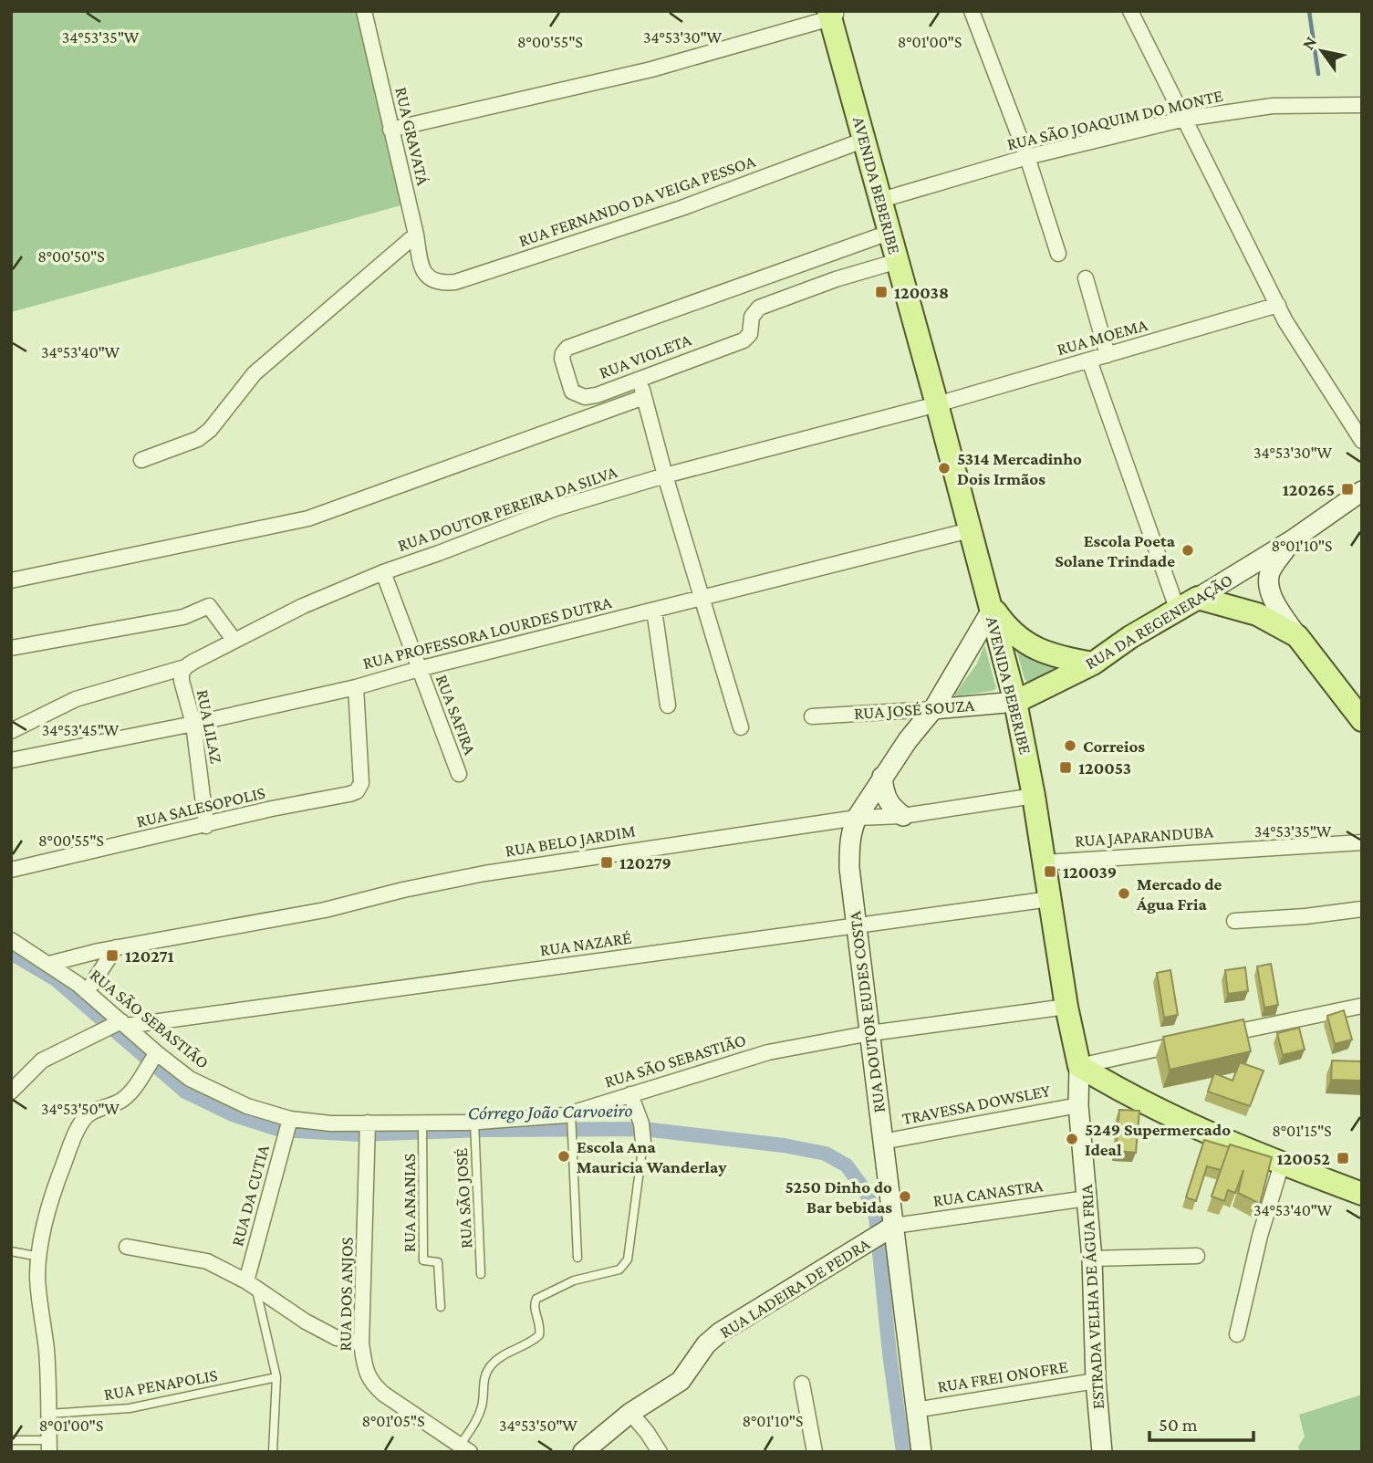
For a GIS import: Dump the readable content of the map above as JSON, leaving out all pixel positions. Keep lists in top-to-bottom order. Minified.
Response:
{"streets":{"main road":["AVENIDA BEBERIBE","RUA DA REGENERAÇÃO"],"street":["RUA SÃO JOAQUIM DO MONTE","RUA GRAVATÁ","RUA FERNANDO DA VEIGA PESSOA","RUA MOEMA","RUA VIOLETA","RUA DOUTOR PEREIRA DA SILVA","RUA PROFESSORA LOURDES DUTRA","RUA JOSÉ SOUZA","RUA SAFIRA","RUA LILAZ","RUA SALESOPOLIS","RUA JAPARANDUBA","RUA BELO JARDIM","RUA NAZARÉ","RUA DOUTOR EUDES COSTA","RUA SÃO SEBASTIÃO","TRAVESSA DOWSLEY","RUA CANASTRA","RUA DA CUTIA","RUA LADEIRA DE PEDRA","RUA DOS ANJOS","ESTRADA VELHA DE ÁGUA FRIA","RUA FREI ONOFRE"],"lane":["RUA SÃO JOSÉ","RUA ANANIAS","RUA PENAPOLIS"]},"crossings":[["RUA SÃO JOAQUIM DO MONTE","AVENIDA BEBERIBE"],["RUA GRAVATÁ","RUA FERNANDO DA VEIGA PESSOA"],["AVENIDA BEBERIBE","RUA FERNANDO DA VEIGA PESSOA"],["AVENIDA BEBERIBE","RUA MOEMA"],["AVENIDA BEBERIBE","RUA VIOLETA"],["AVENIDA BEBERIBE","RUA DOUTOR PEREIRA DA SILVA"],["AVENIDA BEBERIBE","RUA DA REGENERAÇÃO"],["AVENIDA BEBERIBE","RUA PROFESSORA LOURDES DUTRA"],["AVENIDA BEBERIBE","RUA JOSÉ SOUZA"],["AVENIDA BEBERIBE","RUA JAPARANDUBA"],["AVENIDA BEBERIBE","RUA BELO JARDIM"],["AVENIDA BEBERIBE","RUA NAZARÉ"],["AVENIDA BEBERIBE","RUA DOUTOR EUDES COSTA"],["AVENIDA BEBERIBE","RUA SÃO SEBASTIÃO"],["AVENIDA BEBERIBE","ESTRADA VELHA DE ÁGUA FRIA"],["RUA MOEMA","RUA DOUTOR PEREIRA DA SILVA"],["RUA DOUTOR PEREIRA DA SILVA","RUA LILAZ"],["RUA DA REGENERAÇÃO","RUA JOSÉ SOUZA"],["RUA PROFESSORA LOURDES DUTRA","RUA SAFIRA"],["RUA PROFESSORA LOURDES DUTRA","RUA LILAZ"],["RUA PROFESSORA LOURDES DUTRA","RUA SALESOPOLIS"],["RUA JOSÉ SOUZA","RUA DOUTOR EUDES COSTA"],["RUA LILAZ","RUA SALESOPOLIS"],["RUA BELO JARDIM","RUA DOUTOR EUDES COSTA"],["RUA BELO JARDIM","RUA SÃO SEBASTIÃO"],["RUA NAZARÉ","RUA DOUTOR EUDES COSTA"],["RUA NAZARÉ","RUA SÃO SEBASTIÃO"],["RUA DOUTOR EUDES COSTA","RUA SÃO SEBASTIÃO"],["RUA DOUTOR EUDES COSTA","TRAVESSA DOWSLEY"],["RUA DOUTOR EUDES COSTA","RUA CANASTRA"],["RUA DOUTOR EUDES COSTA","RUA LADEIRA DE PEDRA"],["RUA DOUTOR EUDES COSTA","RUA FREI ONOFRE"],["RUA SÃO SEBASTIÃO","RUA DA CUTIA"],["RUA SÃO SEBASTIÃO","RUA SÃO JOSÉ"],["RUA SÃO SEBASTIÃO","RUA ANANIAS"],["RUA SÃO SEBASTIÃO","RUA DOS ANJOS"],["TRAVESSA DOWSLEY","ESTRADA VELHA DE ÁGUA FRIA"],["RUA CANASTRA","RUA LADEIRA DE PEDRA"],["RUA CANASTRA","ESTRADA VELHA DE ÁGUA FRIA"],["RUA DA CUTIA","RUA PENAPOLIS"],["ESTRADA VELHA DE ÁGUA FRIA","RUA FREI ONOFRE"]],"water":["Córrego João Carvoeiro"],"places":{"transit":["120038","120265","120053","120279","120039","120271","120052"],"other":["5314 Mercadinho Dois Irmãos","Escola Poeta Solane Trindade","Correios","Mercado de Água Fria","5249 Supermercado Ideal","Escola Ana Mauricia Wanderlay","5250 Dinho do Bar bebidas"]},"scale_bar":"50 m","north":"top left","coordinates":["34°53'35\"W","34°53'30\"W","8°00'55\"S","8°01'00\"S","8°00'50\"S","34°53'40\"W","8°01'10\"S","34°53'45\"W","34°53'50\"W","8°01'15\"S","8°01'05\"S"]}
